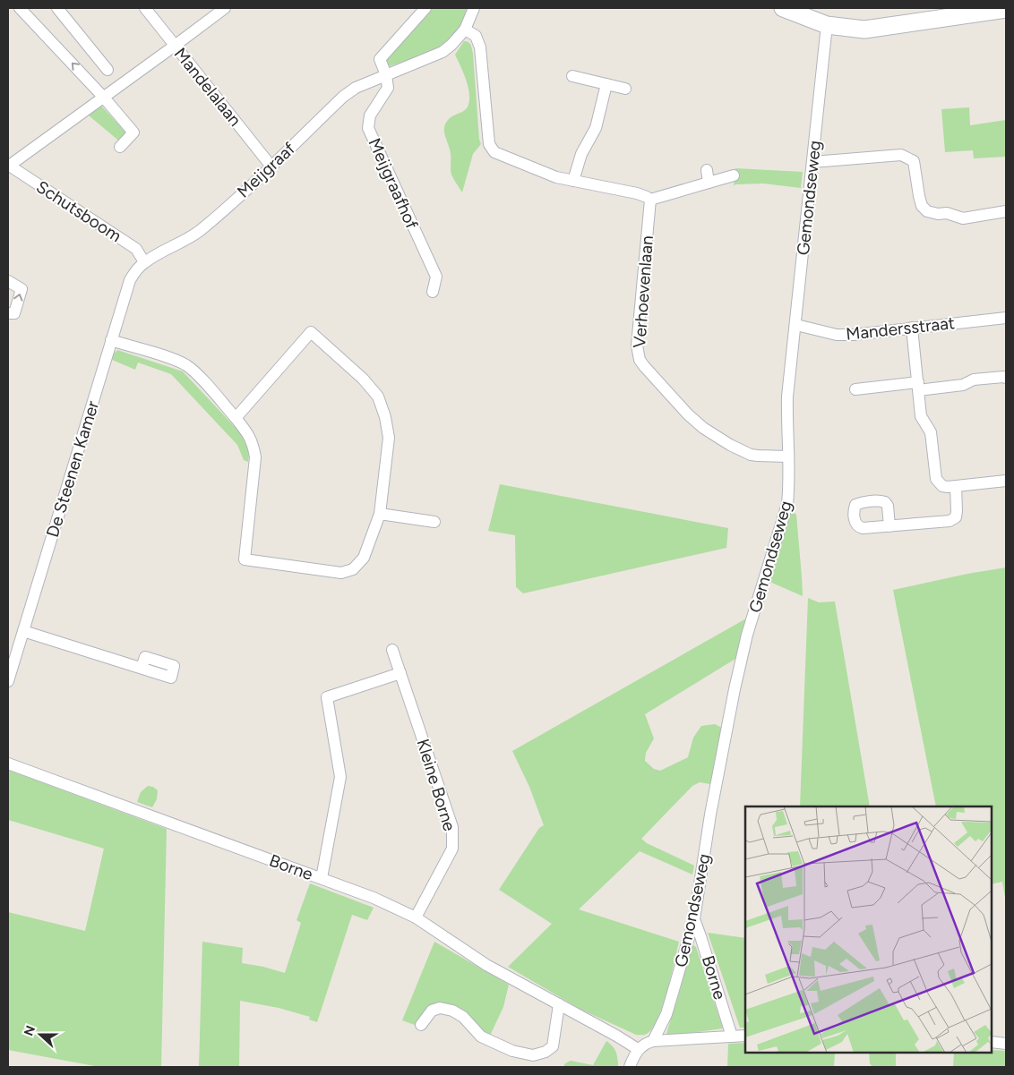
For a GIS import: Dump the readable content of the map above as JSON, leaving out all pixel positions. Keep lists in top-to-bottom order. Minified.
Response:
{"streets":{"street":["Mandelalaan","Meijgraaf","Meijgraafhof","Gemondseweg","Schutsboom","Verhoevenlaan","Mandersstraat","De Steenen Kamer","Kleine Borne","Borne"]},"crossings":[["Mandelalaan","Meijgraaf"],["Meijgraaf","Meijgraafhof"],["Meijgraaf","Schutsboom"],["Meijgraaf","De Steenen Kamer"],["Gemondseweg","Verhoevenlaan"],["Gemondseweg","Mandersstraat"],["Gemondseweg","Borne"],["Schutsboom","De Steenen Kamer"],["Kleine Borne","Borne"]],"north":"left"}
